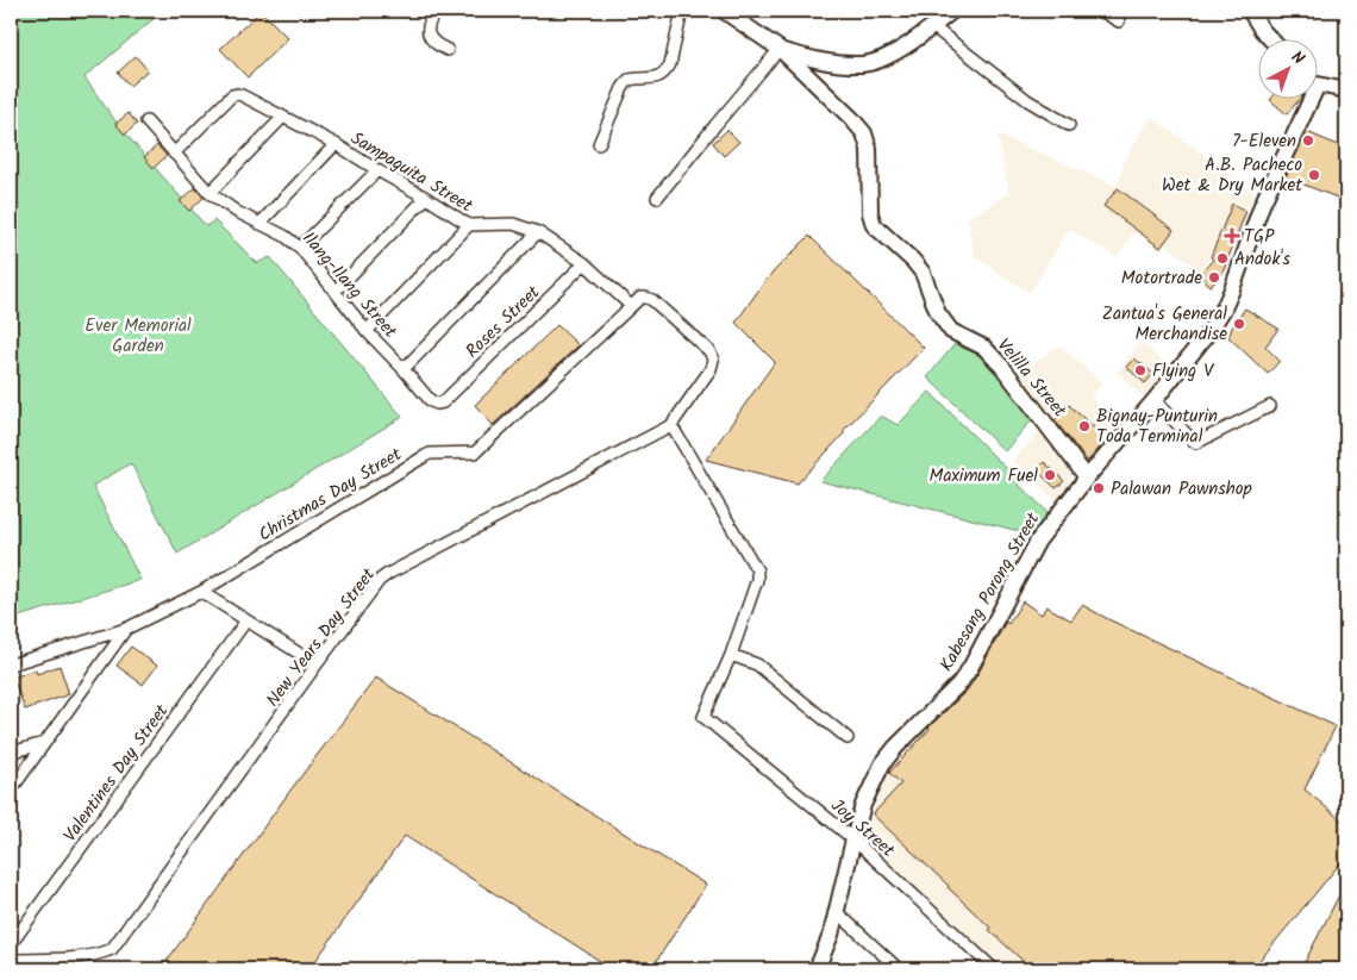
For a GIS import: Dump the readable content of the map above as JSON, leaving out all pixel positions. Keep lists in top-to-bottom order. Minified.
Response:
{"streets":{"main road":["Velilla Street","Kabesang Porong Street"],"street":["Sampaguita Street","Ilang-Ilang Street","Roses Street","Christmas Day Street","New Years Day Street","Valentines Day Street","Joy Street"]},"crossings":[["Sampaguita Street","Ilang-Ilang Street"],["Sampaguita Street","Roses Street"],["Sampaguita Street","Christmas Day Street"],["Ilang-Ilang Street","Roses Street"],["Velilla Street","Kabesang Porong Street"],["Kabesang Porong Street","Joy Street"]],"parks":["Ever Memorial Garden"],"places":{"other":["7-Eleven","A.B. Pacheco Wet & Dry Market","Andok's","Motortrade","Zantua's General Merchandise","Flying V","Bignay-Punturin Toda Terminal","Maximum Fuel","Palawan Pawnshop"],"health":["TGP"]},"north":"top right"}
